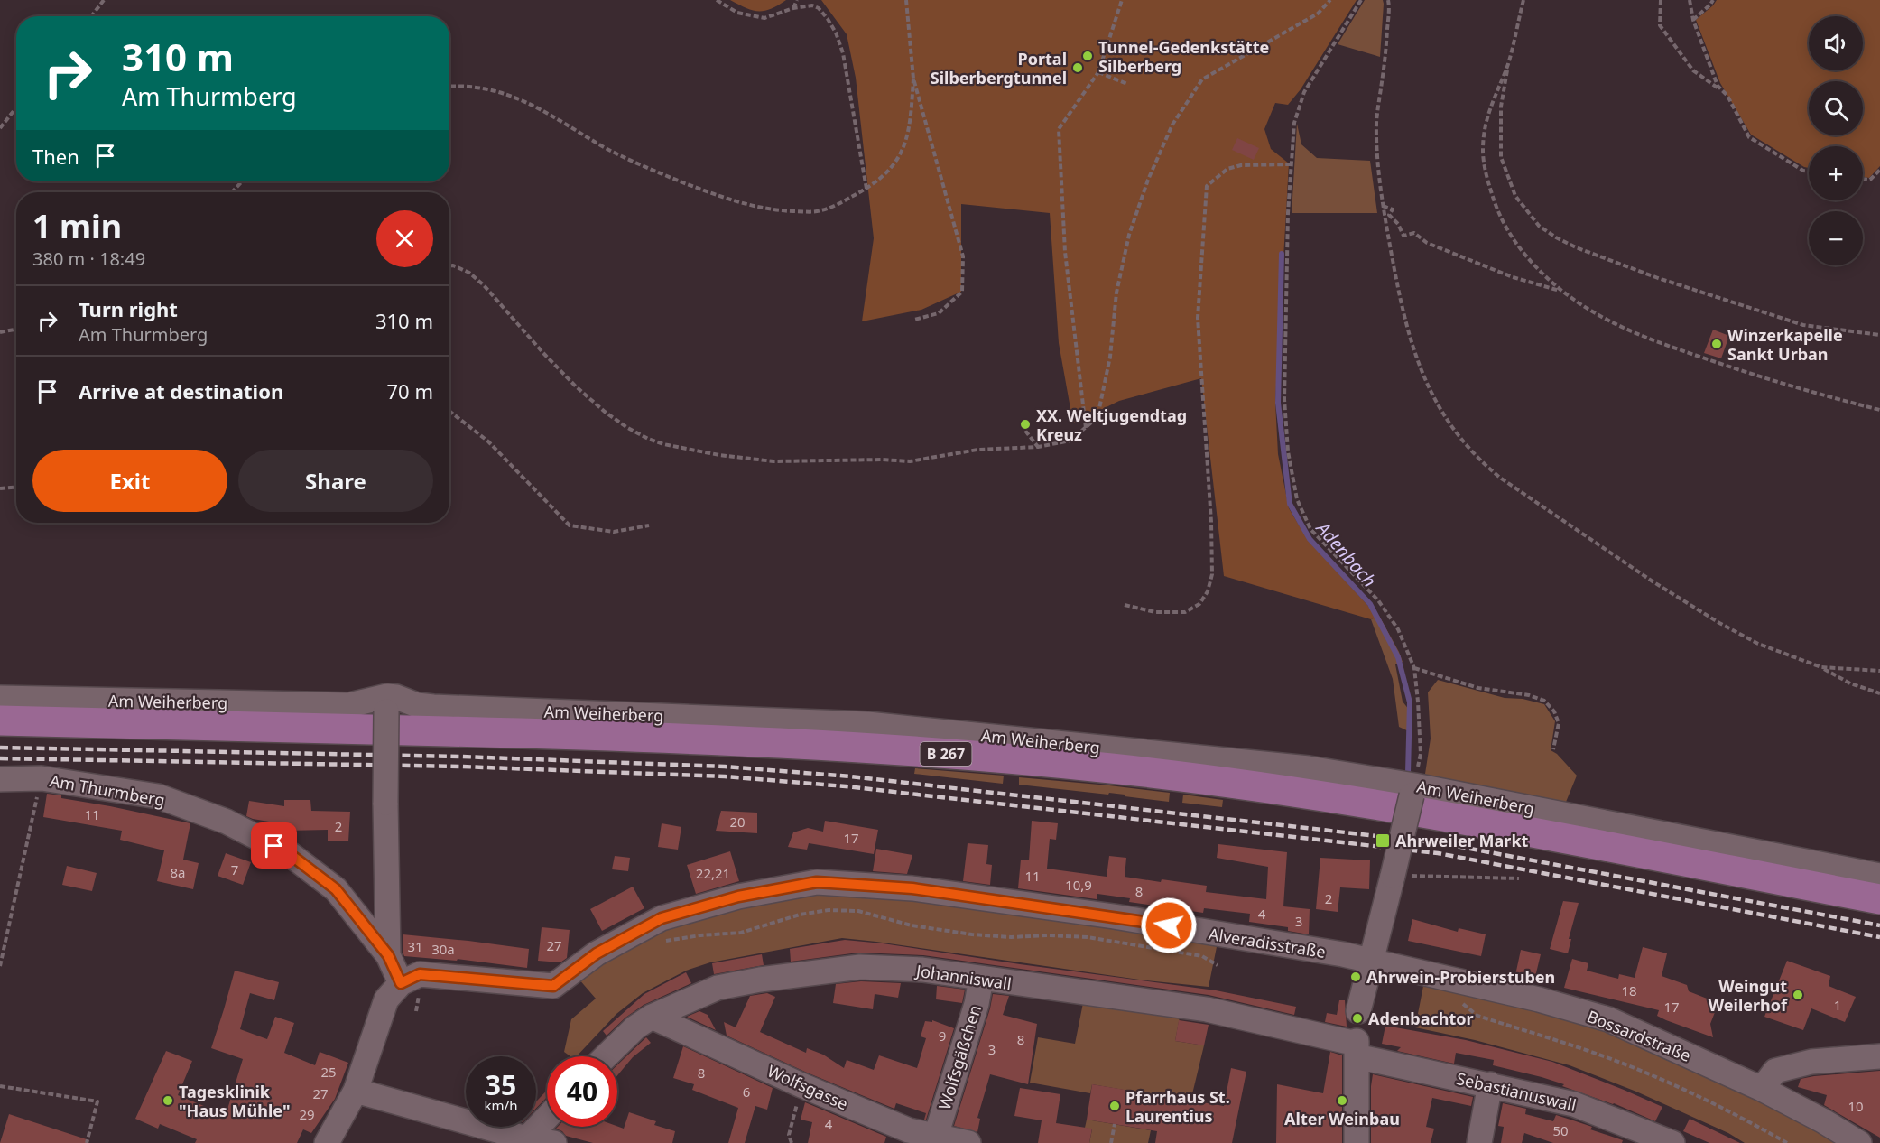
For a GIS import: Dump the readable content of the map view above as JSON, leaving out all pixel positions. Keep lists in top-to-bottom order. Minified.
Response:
{"streets":{"main road":["B 267"],"street":["Am Weiherberg","Am Thurmberg","Alveradisstraße","Johanniswall","Bossardstraße","Wolfsgäßchen","Wolfsgasse","Sebastianuswall"]},"crossings":[["Am Thurmberg","Alveradisstraße"],["Alveradisstraße","Bossardstraße"],["Johanniswall","Wolfsgäßchen"],["Johanniswall","Wolfsgasse"],["Johanniswall","Sebastianuswall"],["Wolfsgäßchen","Wolfsgasse"]],"water":["Adenbach"],"places":{"other":["Tunnel-Gedenkstätte Silberberg","Portal Silberbergtunnel","Winzerkapelle Sankt Urban","XX. Weltjugendtag Kreuz","Ahrwein-Probierstuben","Weingut Weilerhof","Adenbachtor","Tagesklinik \"Haus Mühle\"","Alter Weinbau","Pfarrhaus St. Laurentius"],"transit":["Ahrweiler Markt"]},"house_numbers":["11","20","2","17","7","8a","22,21","11","10,9","8","2","4","3","27","31","30a","18","1","17","9","8","3","25","8","6","27","10","29","4","50"],"page":{"map_buttons":["+","−"],"turn":["310 m","Am Thurmberg"],"then":"Then","heading":["1 min","380 m · 18:49"],"list":[{"name":"Turn right","note":"Am Thurmberg","value":"310 m"},{"name":"Arrive at destination","value":"70 m"}],"buttons":["Exit","Share"],"speed":"35 km/h","limit":"40"}}
